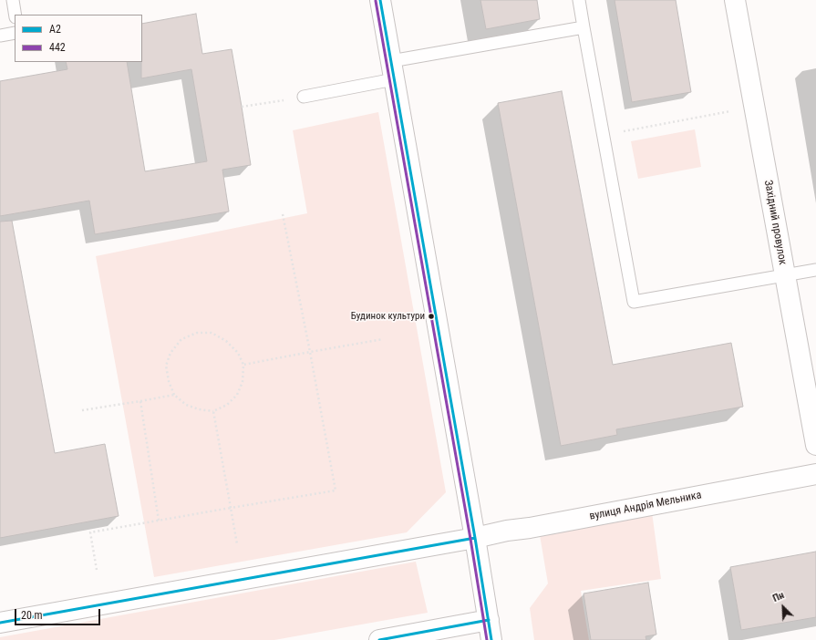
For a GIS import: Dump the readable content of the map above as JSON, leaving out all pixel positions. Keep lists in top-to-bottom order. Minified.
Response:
{"streets":{"street":["Західний провулок","вулиця Андрія Мельника"]},"places":["Будинок культури"],"lines":["transit line А2","transit line 442"],"legend":["А2","442"],"scale_bar":"20 m","north":"top left"}
